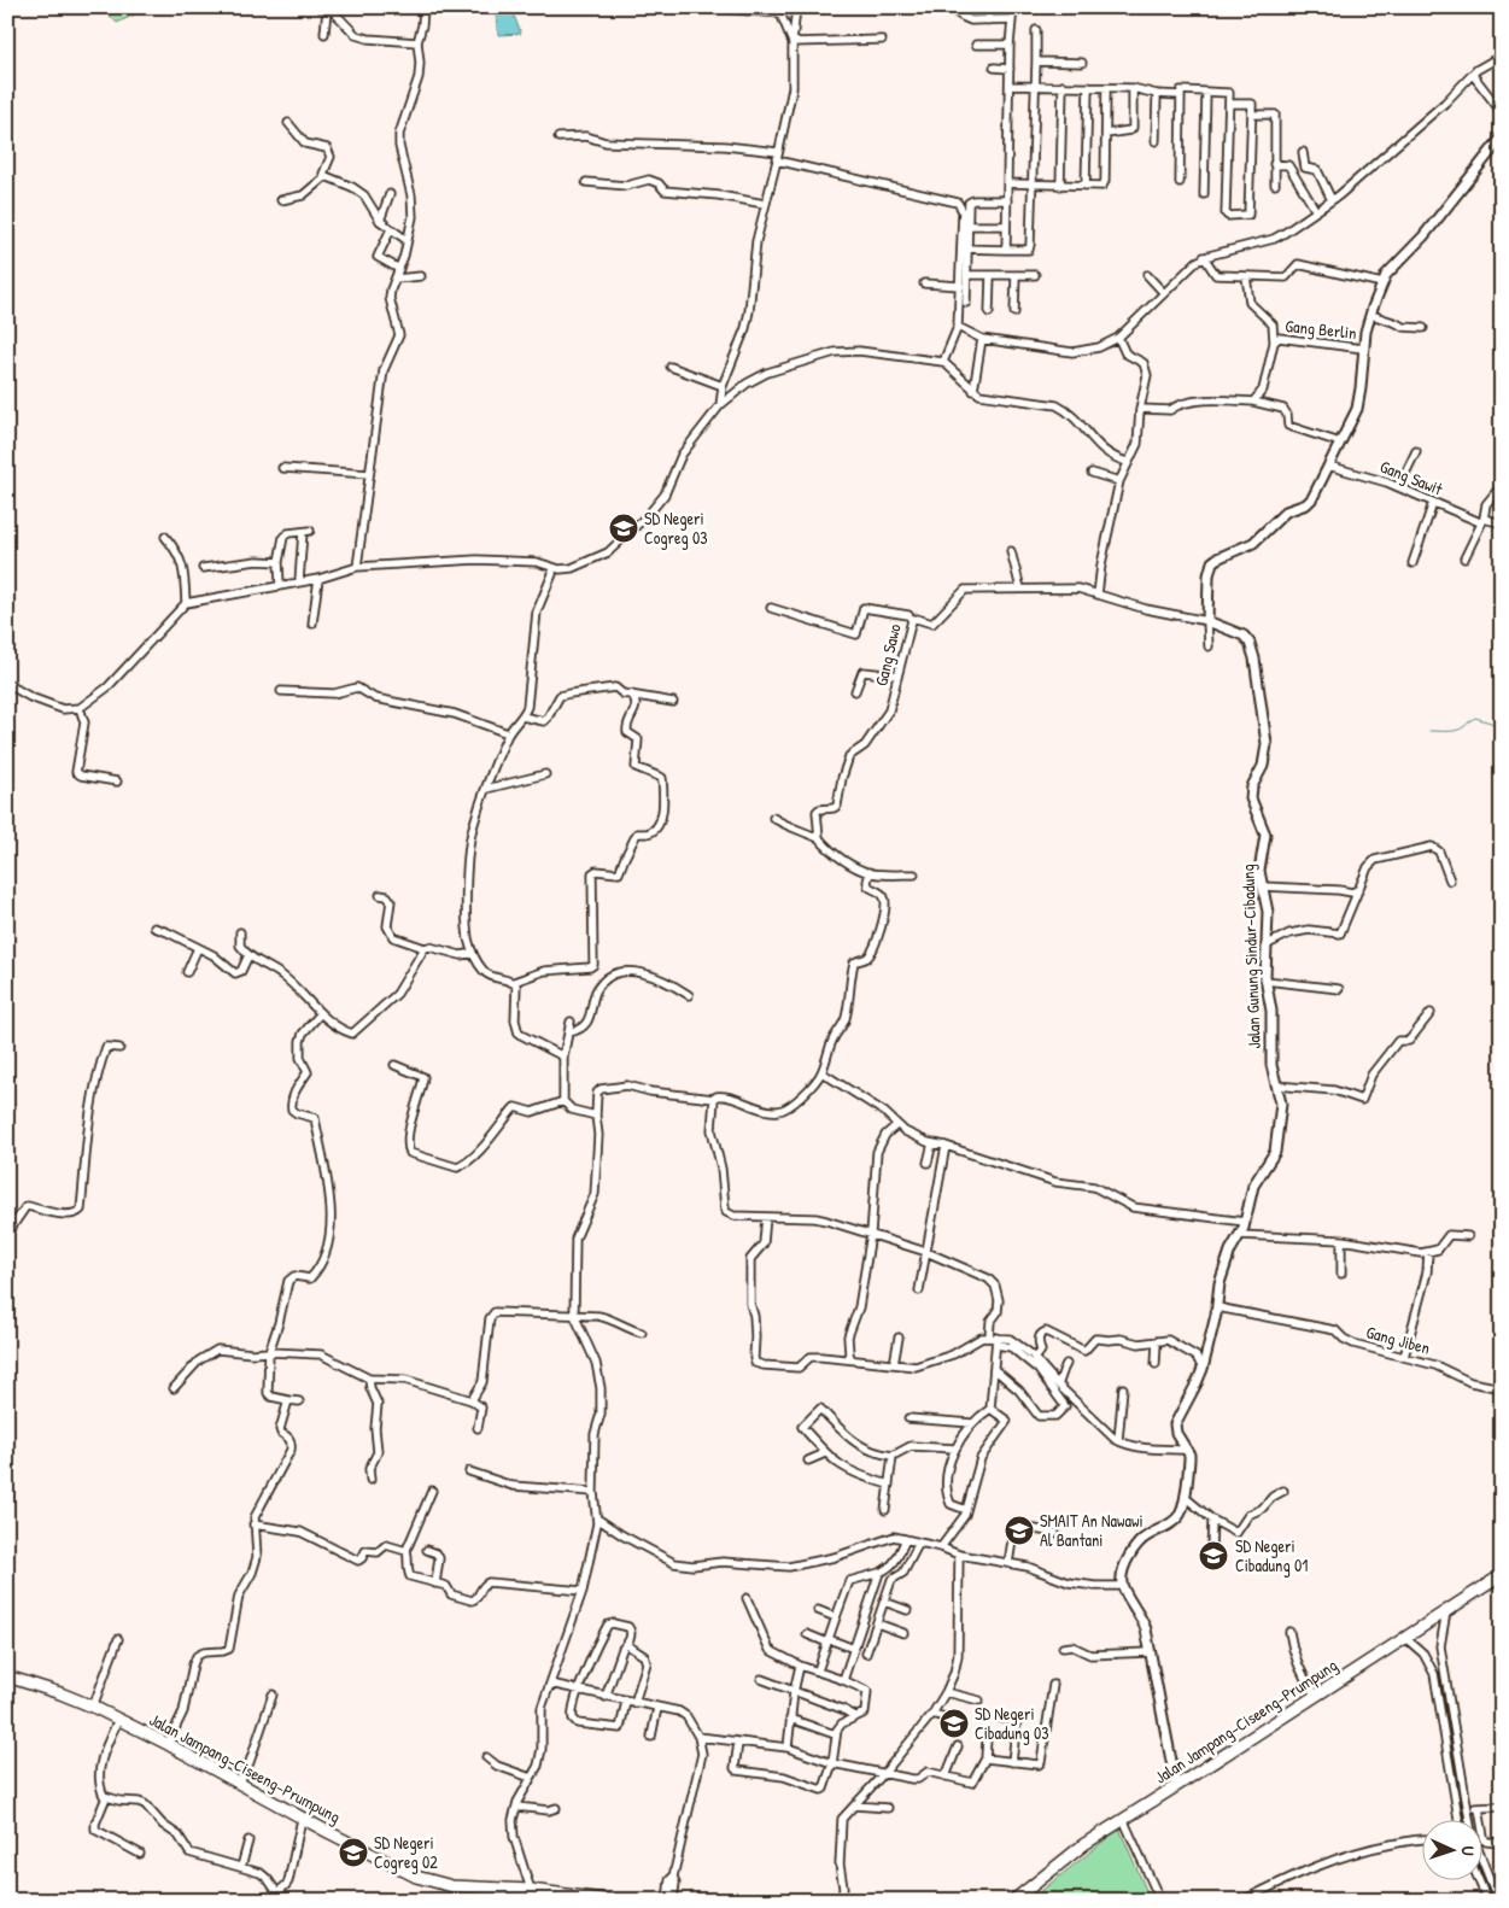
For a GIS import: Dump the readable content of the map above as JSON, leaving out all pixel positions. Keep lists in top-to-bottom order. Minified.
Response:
{"streets":{"main road":["Jalan Jampang–Ciseeng–Prumpung"],"street":["Gang Berlin","Gang Sawit","Gang Sawo","Jalan Gunung Sindur–Cibadung","Gang Jiben"]},"crossings":[["Gang Sawo","Jalan Gunung Sindur–Cibadung"],["Jalan Gunung Sindur–Cibadung","Gang Jiben"]],"places":{"school or university":["SD Negeri Cogreg 03","SMAIT An Nawawi Al Bantani","SD Negeri Cibadung 01","SD Negeri Cibadung 03","SD Negeri Cogreg 02"]},"north":"right"}
